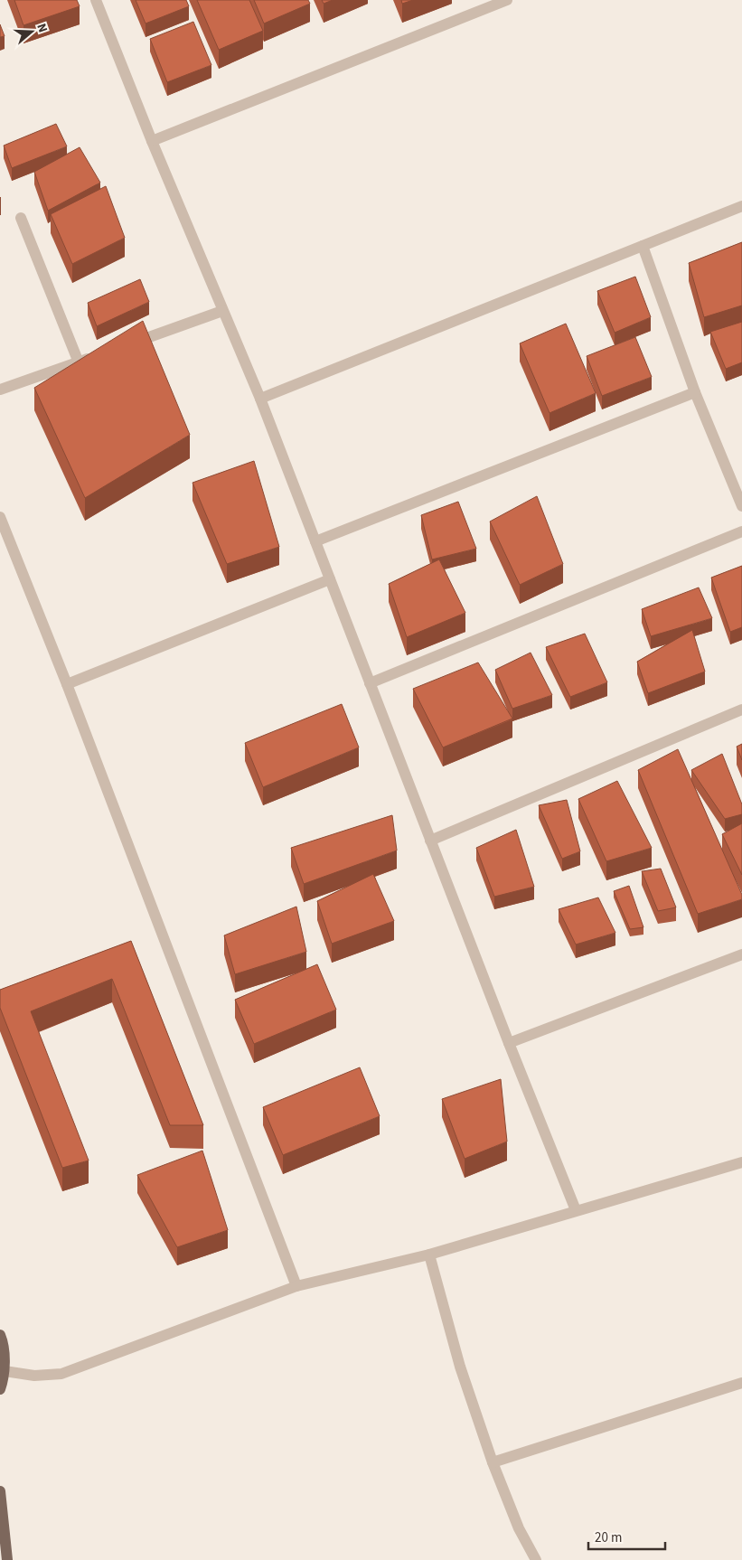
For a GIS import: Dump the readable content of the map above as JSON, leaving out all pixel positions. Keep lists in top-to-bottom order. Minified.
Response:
{"scale_bar":"20 m","north":"right"}
